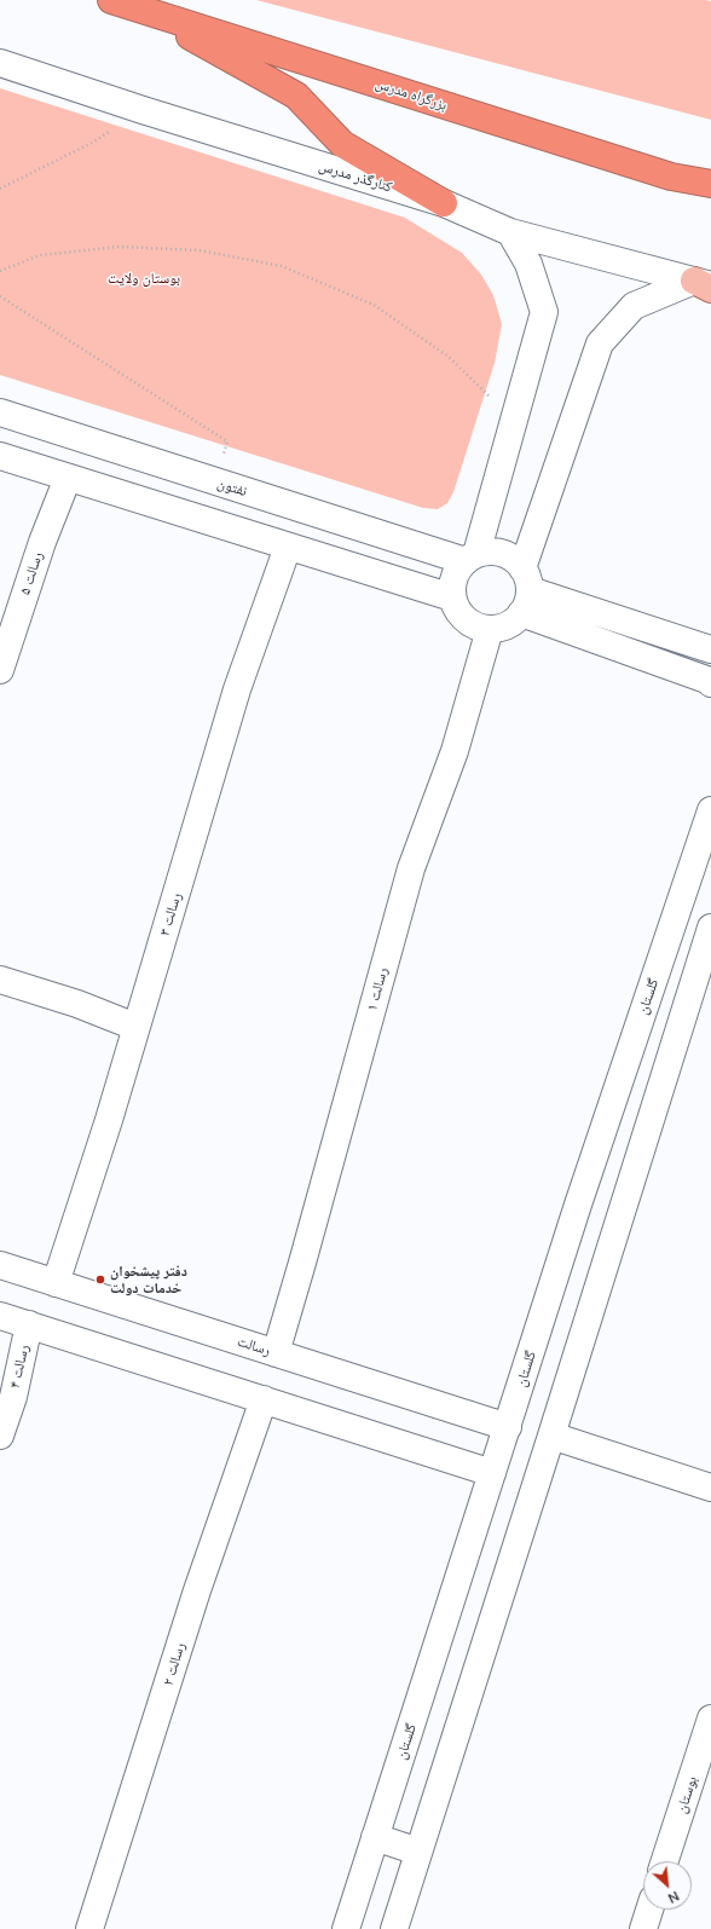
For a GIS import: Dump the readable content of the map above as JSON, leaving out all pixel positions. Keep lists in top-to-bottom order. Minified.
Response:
{"streets":{"highway":["بزرگراه مدرس"],"street":["کنارگذر مدرس","نفتون","رسالت ۵","رسالت ۳","رسالت ۱","گلستان","رسالت","رسالت ۴","رسالت ۲","بوستان"]},"crossings":[["نفتون","رسالت ۱"],["رسالت ۳","رسالت"],["رسالت ۱","رسالت"],["گلستان","رسالت"]],"parks":["بوستان ولایت"],"places":["دفتر پیشخوان خدمات دولت"],"north":"bottom right"}
